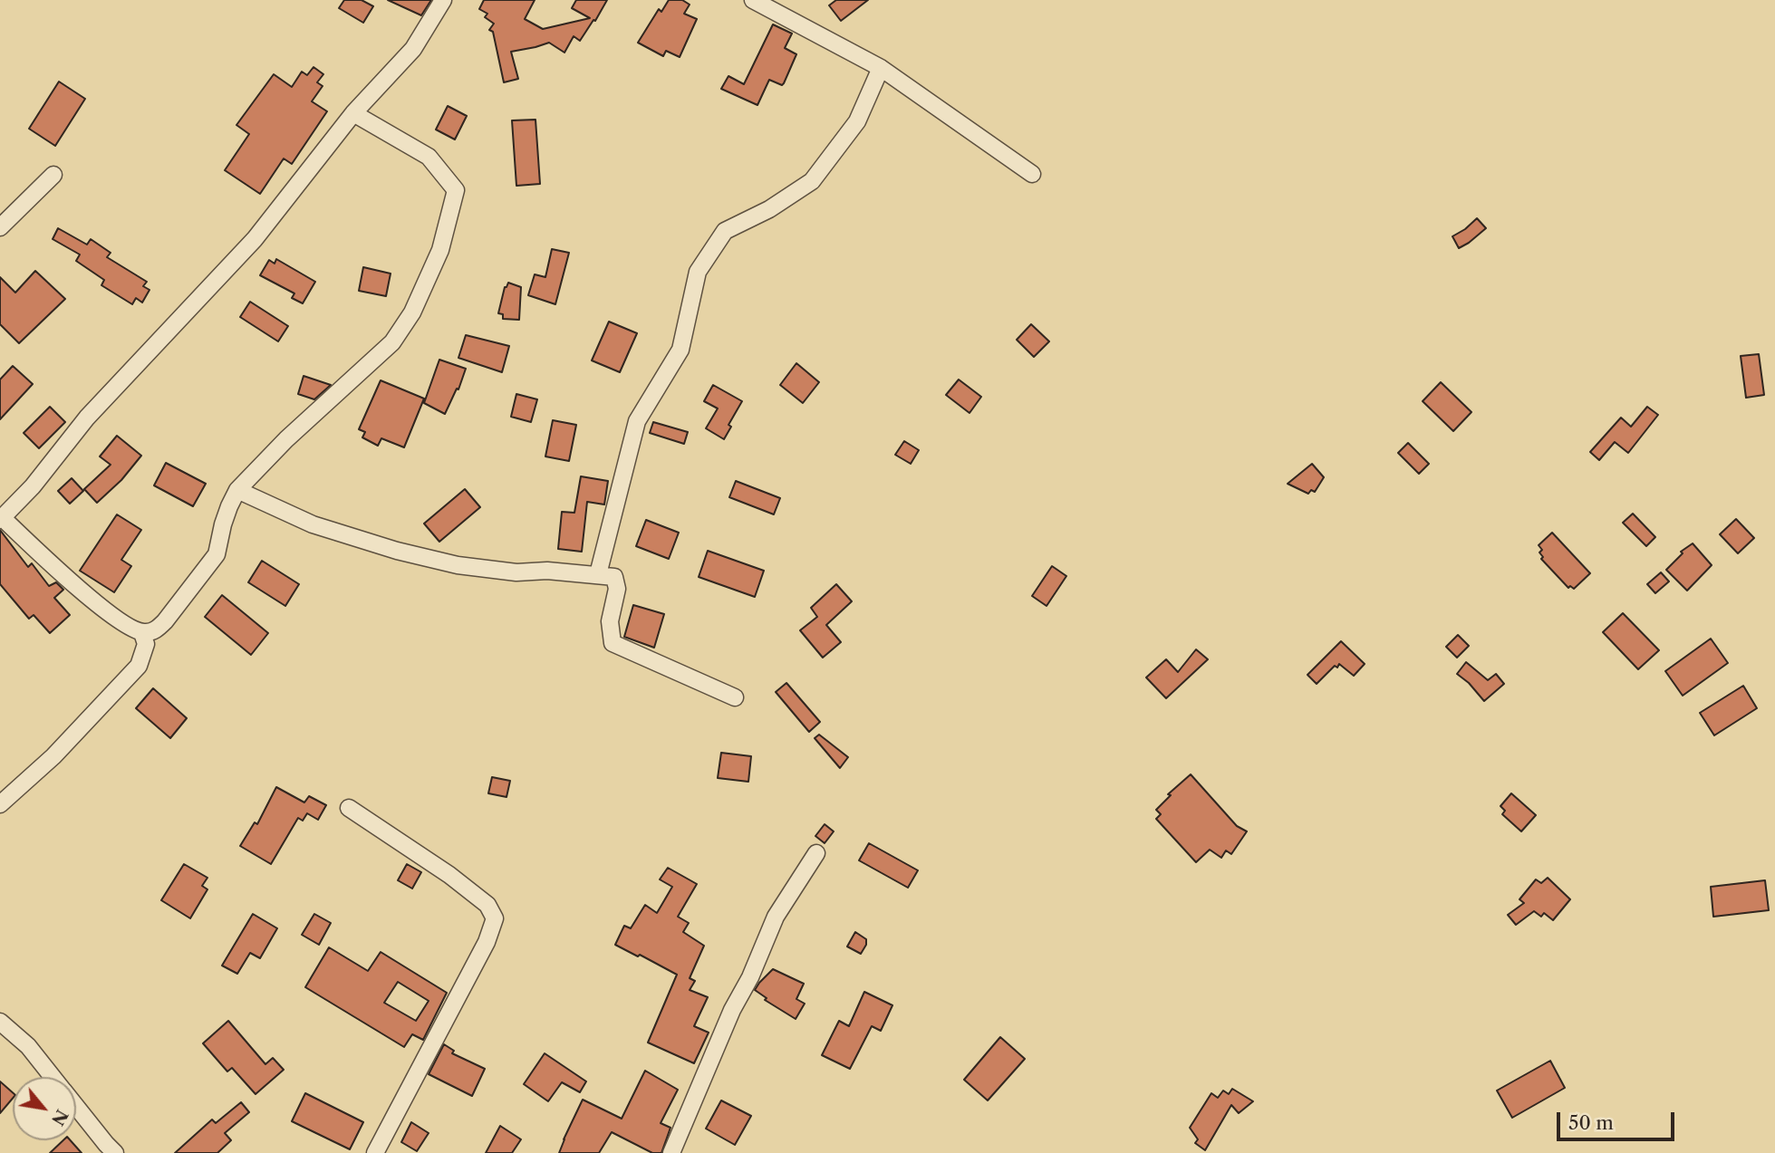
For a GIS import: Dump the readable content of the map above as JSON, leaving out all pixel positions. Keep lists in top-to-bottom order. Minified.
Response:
{"scale_bar":"50 m","north":"bottom right"}
